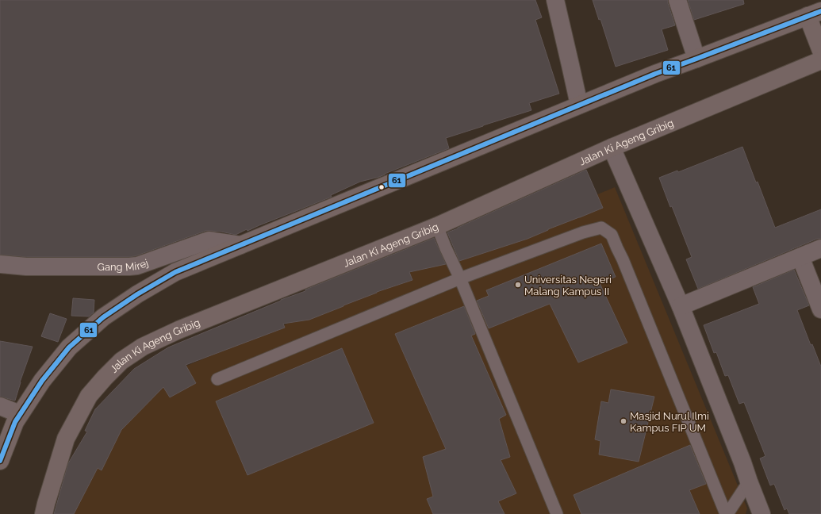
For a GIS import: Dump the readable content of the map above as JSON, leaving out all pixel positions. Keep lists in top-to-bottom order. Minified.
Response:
{"streets":{"main road":["Jalan Ki Ageng Gribig"],"street":["Gang Mirej"]},"places":["Universitas Negeri Malang Kampus II","Masjid Nurul Ilmi Kampus FIP UM"],"lines":["transit line 61"]}
